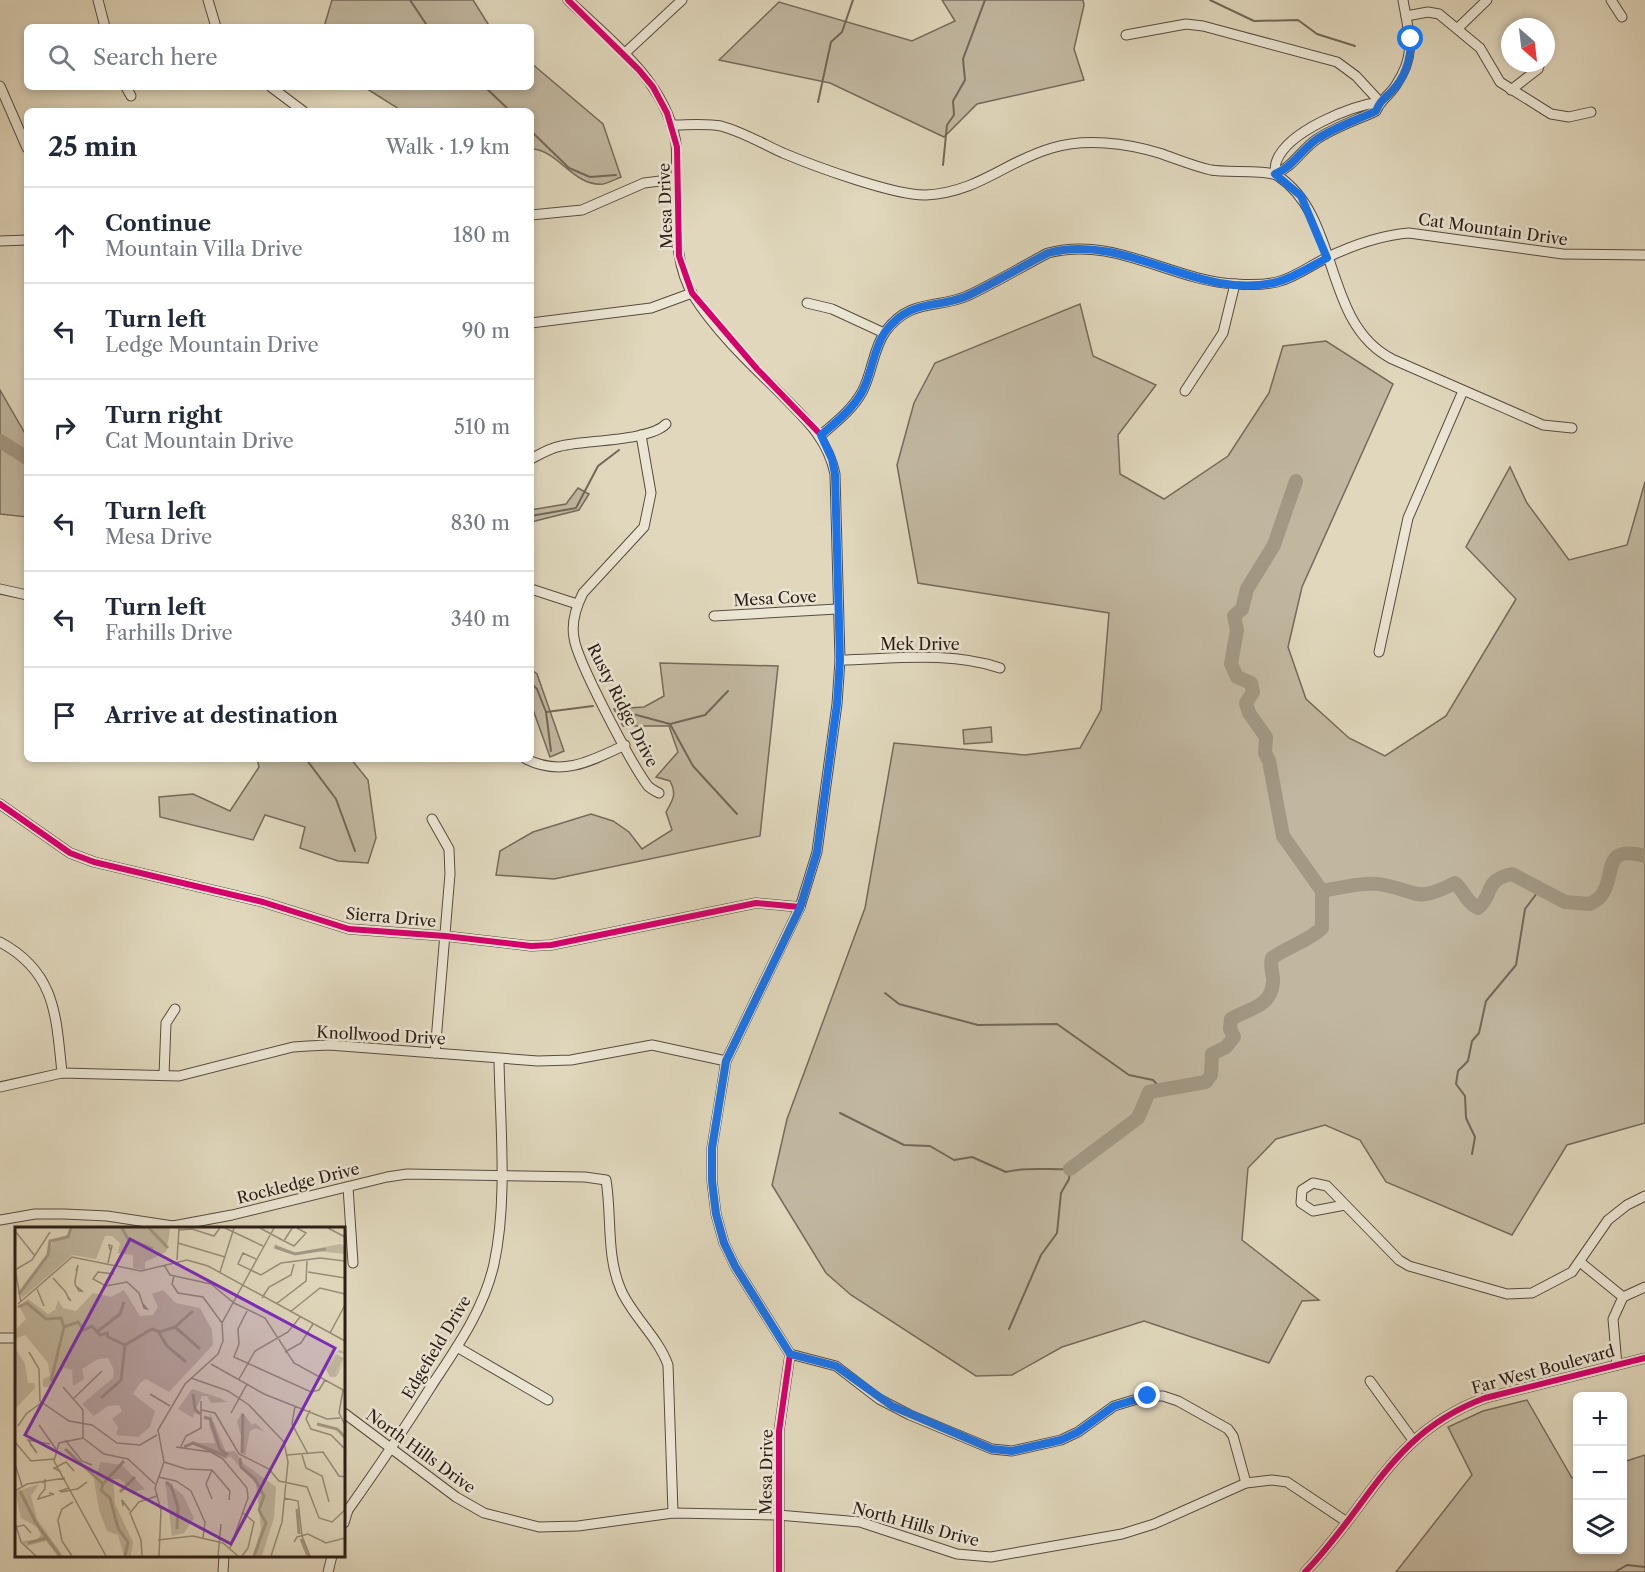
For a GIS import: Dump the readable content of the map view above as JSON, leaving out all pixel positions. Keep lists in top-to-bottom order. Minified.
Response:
{"streets":{"street":["Mesa Drive","Cat Mountain Drive","Mesa Cove","Mek Drive","Rusty Ridge Drive","Sierra Drive","Knollwood Drive","Rockledge Drive","Edgefield Drive","Far West Boulevard","North Hills Drive"]},"crossings":[["Mesa Drive","Cat Mountain Drive"],["Mesa Drive","Mesa Cove"],["Mesa Drive","Mek Drive"],["Mesa Drive","Sierra Drive"],["Mesa Drive","Knollwood Drive"],["Mesa Drive","North Hills Drive"],["Knollwood Drive","Edgefield Drive"],["Rockledge Drive","Edgefield Drive"],["Rockledge Drive","North Hills Drive"],["Edgefield Drive","North Hills Drive"],["Far West Boulevard","North Hills Drive"]],"north":"bottom right","page":{"search":"Search here","heading":["25 min","Walk · 1.9 km"],"list":[["Continue","Mountain Villa Drive","180 m"],["Turn left","Ledge Mountain Drive","90 m"],["Turn right","Cat Mountain Drive","510 m"],["Turn left","Mesa Drive","830 m"],["Turn left","Farhills Drive","340 m"],"Arrive at destination"],"map_buttons":["+","−"]}}
